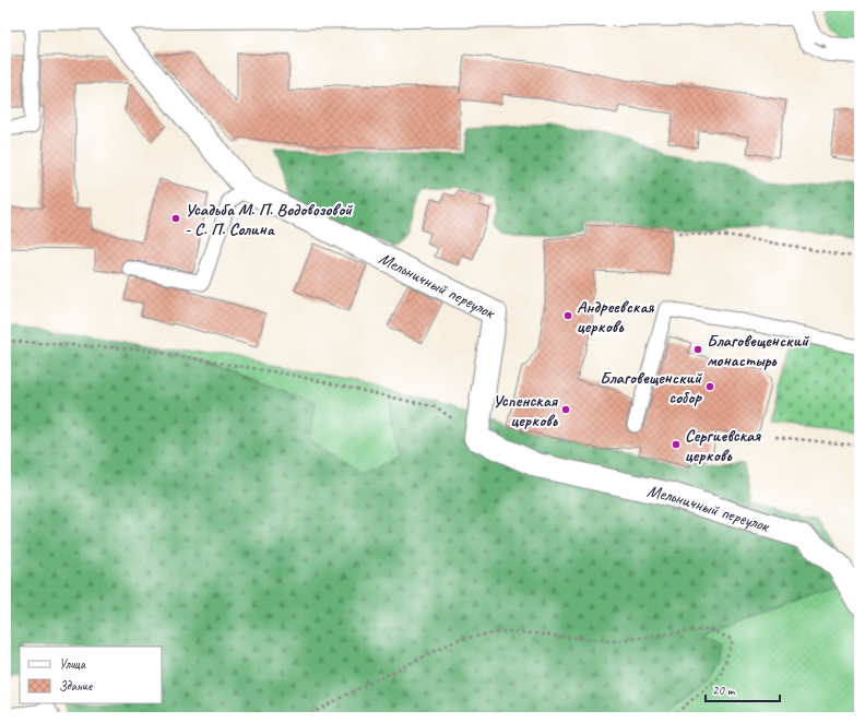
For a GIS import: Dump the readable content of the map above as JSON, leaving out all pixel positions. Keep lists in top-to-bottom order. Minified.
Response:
{"streets":{"street":["Мельничный переулок"]},"places":["Усадьба М. П. Водовозовой - С. П. Солина","Андреевская церковь","Благовещенский монастырь","Благовещенский собор","Успенская церковь","Сергиевская церковь"],"legend":["Улица","Здание"],"scale_bar":"20 m"}
